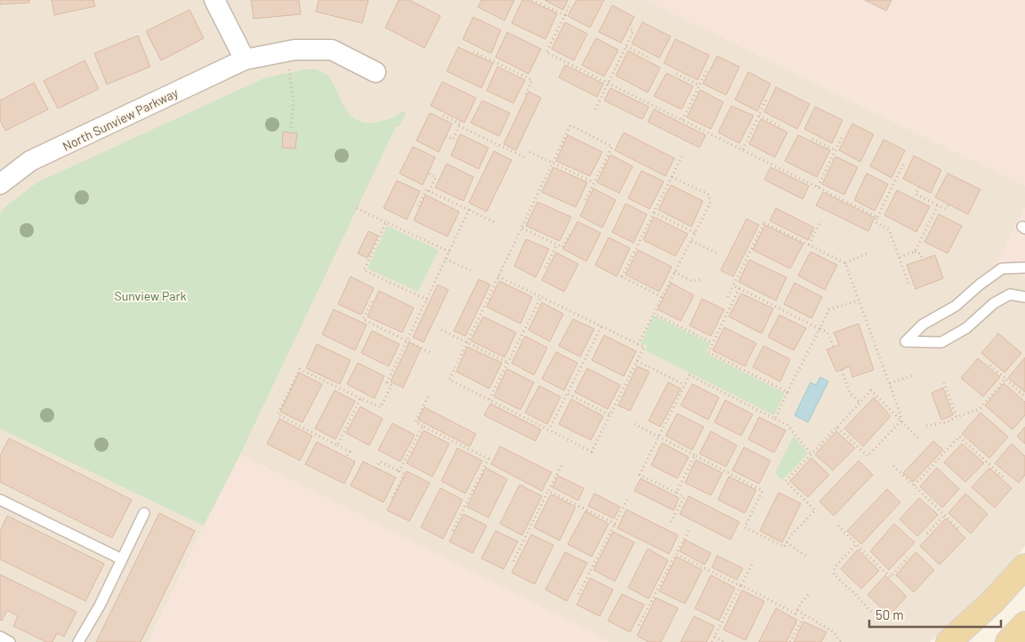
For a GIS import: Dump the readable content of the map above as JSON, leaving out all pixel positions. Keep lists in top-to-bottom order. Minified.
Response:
{"streets":{"street":["North Sunview Parkway"]},"parks":["Sunview Park"],"scale_bar":"50 m"}
